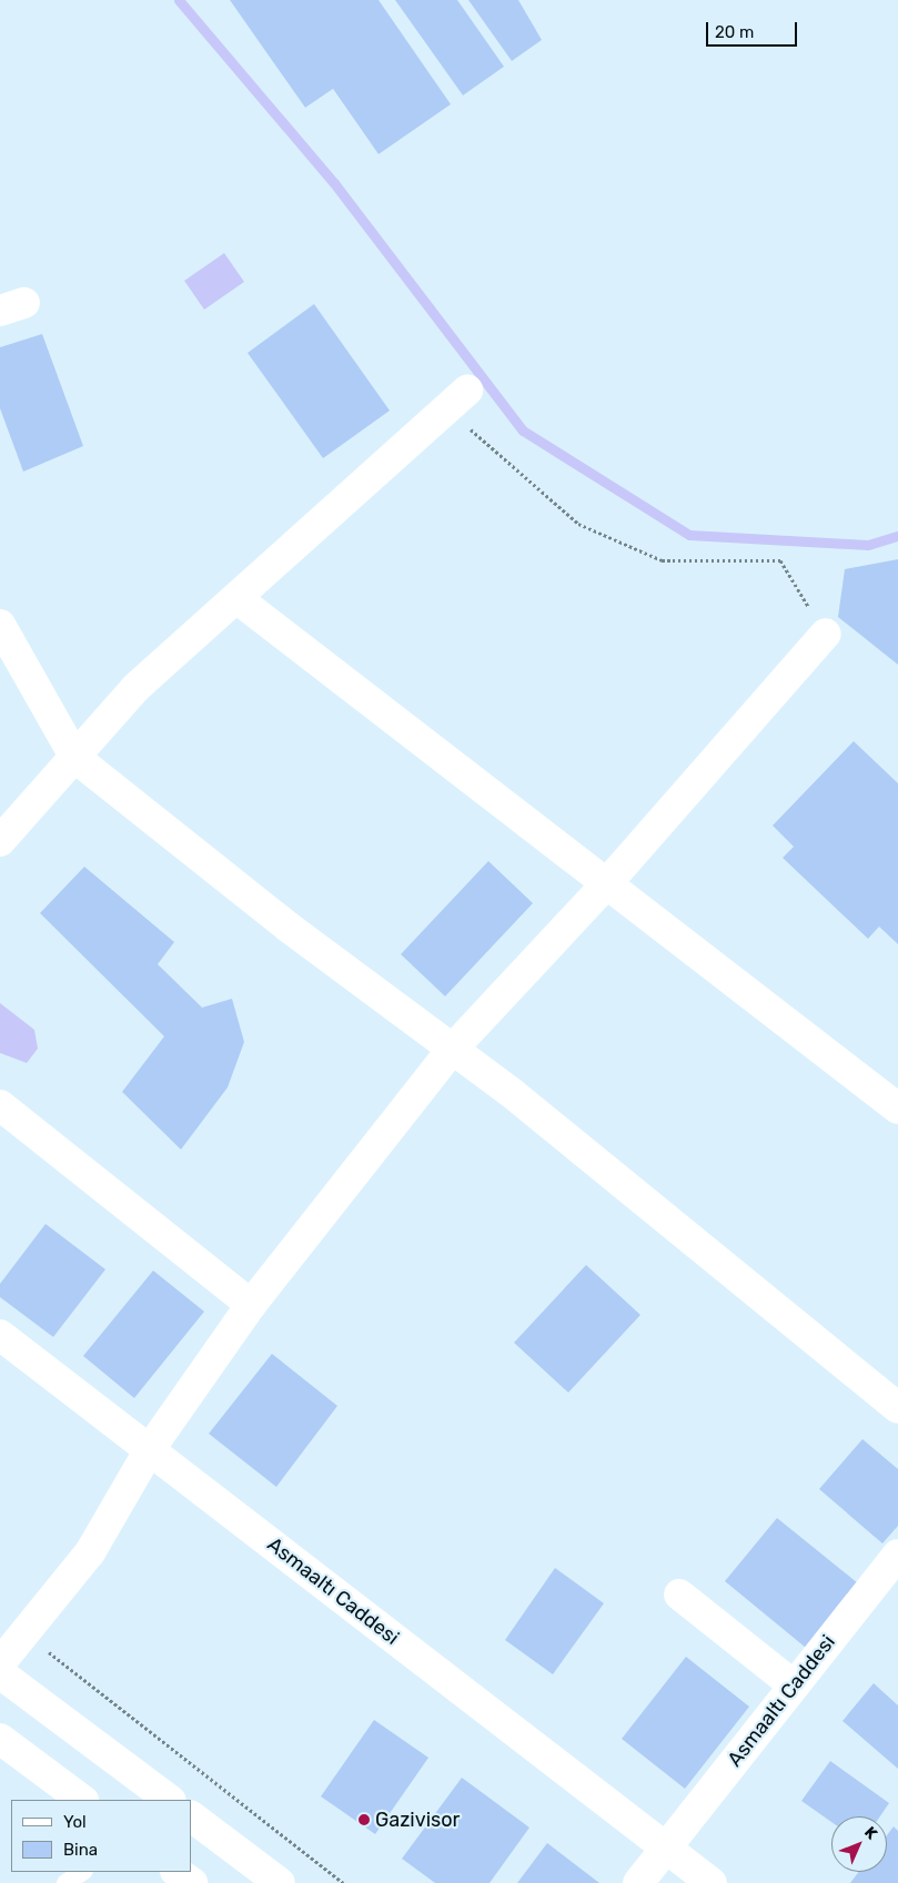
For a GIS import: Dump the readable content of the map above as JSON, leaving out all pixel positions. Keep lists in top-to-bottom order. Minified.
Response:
{"streets":{"street":["Asmaaltı Caddesi"]},"places":["Gazivisor"],"legend":["Yol","Bina"],"scale_bar":"20 m","north":"top right"}
